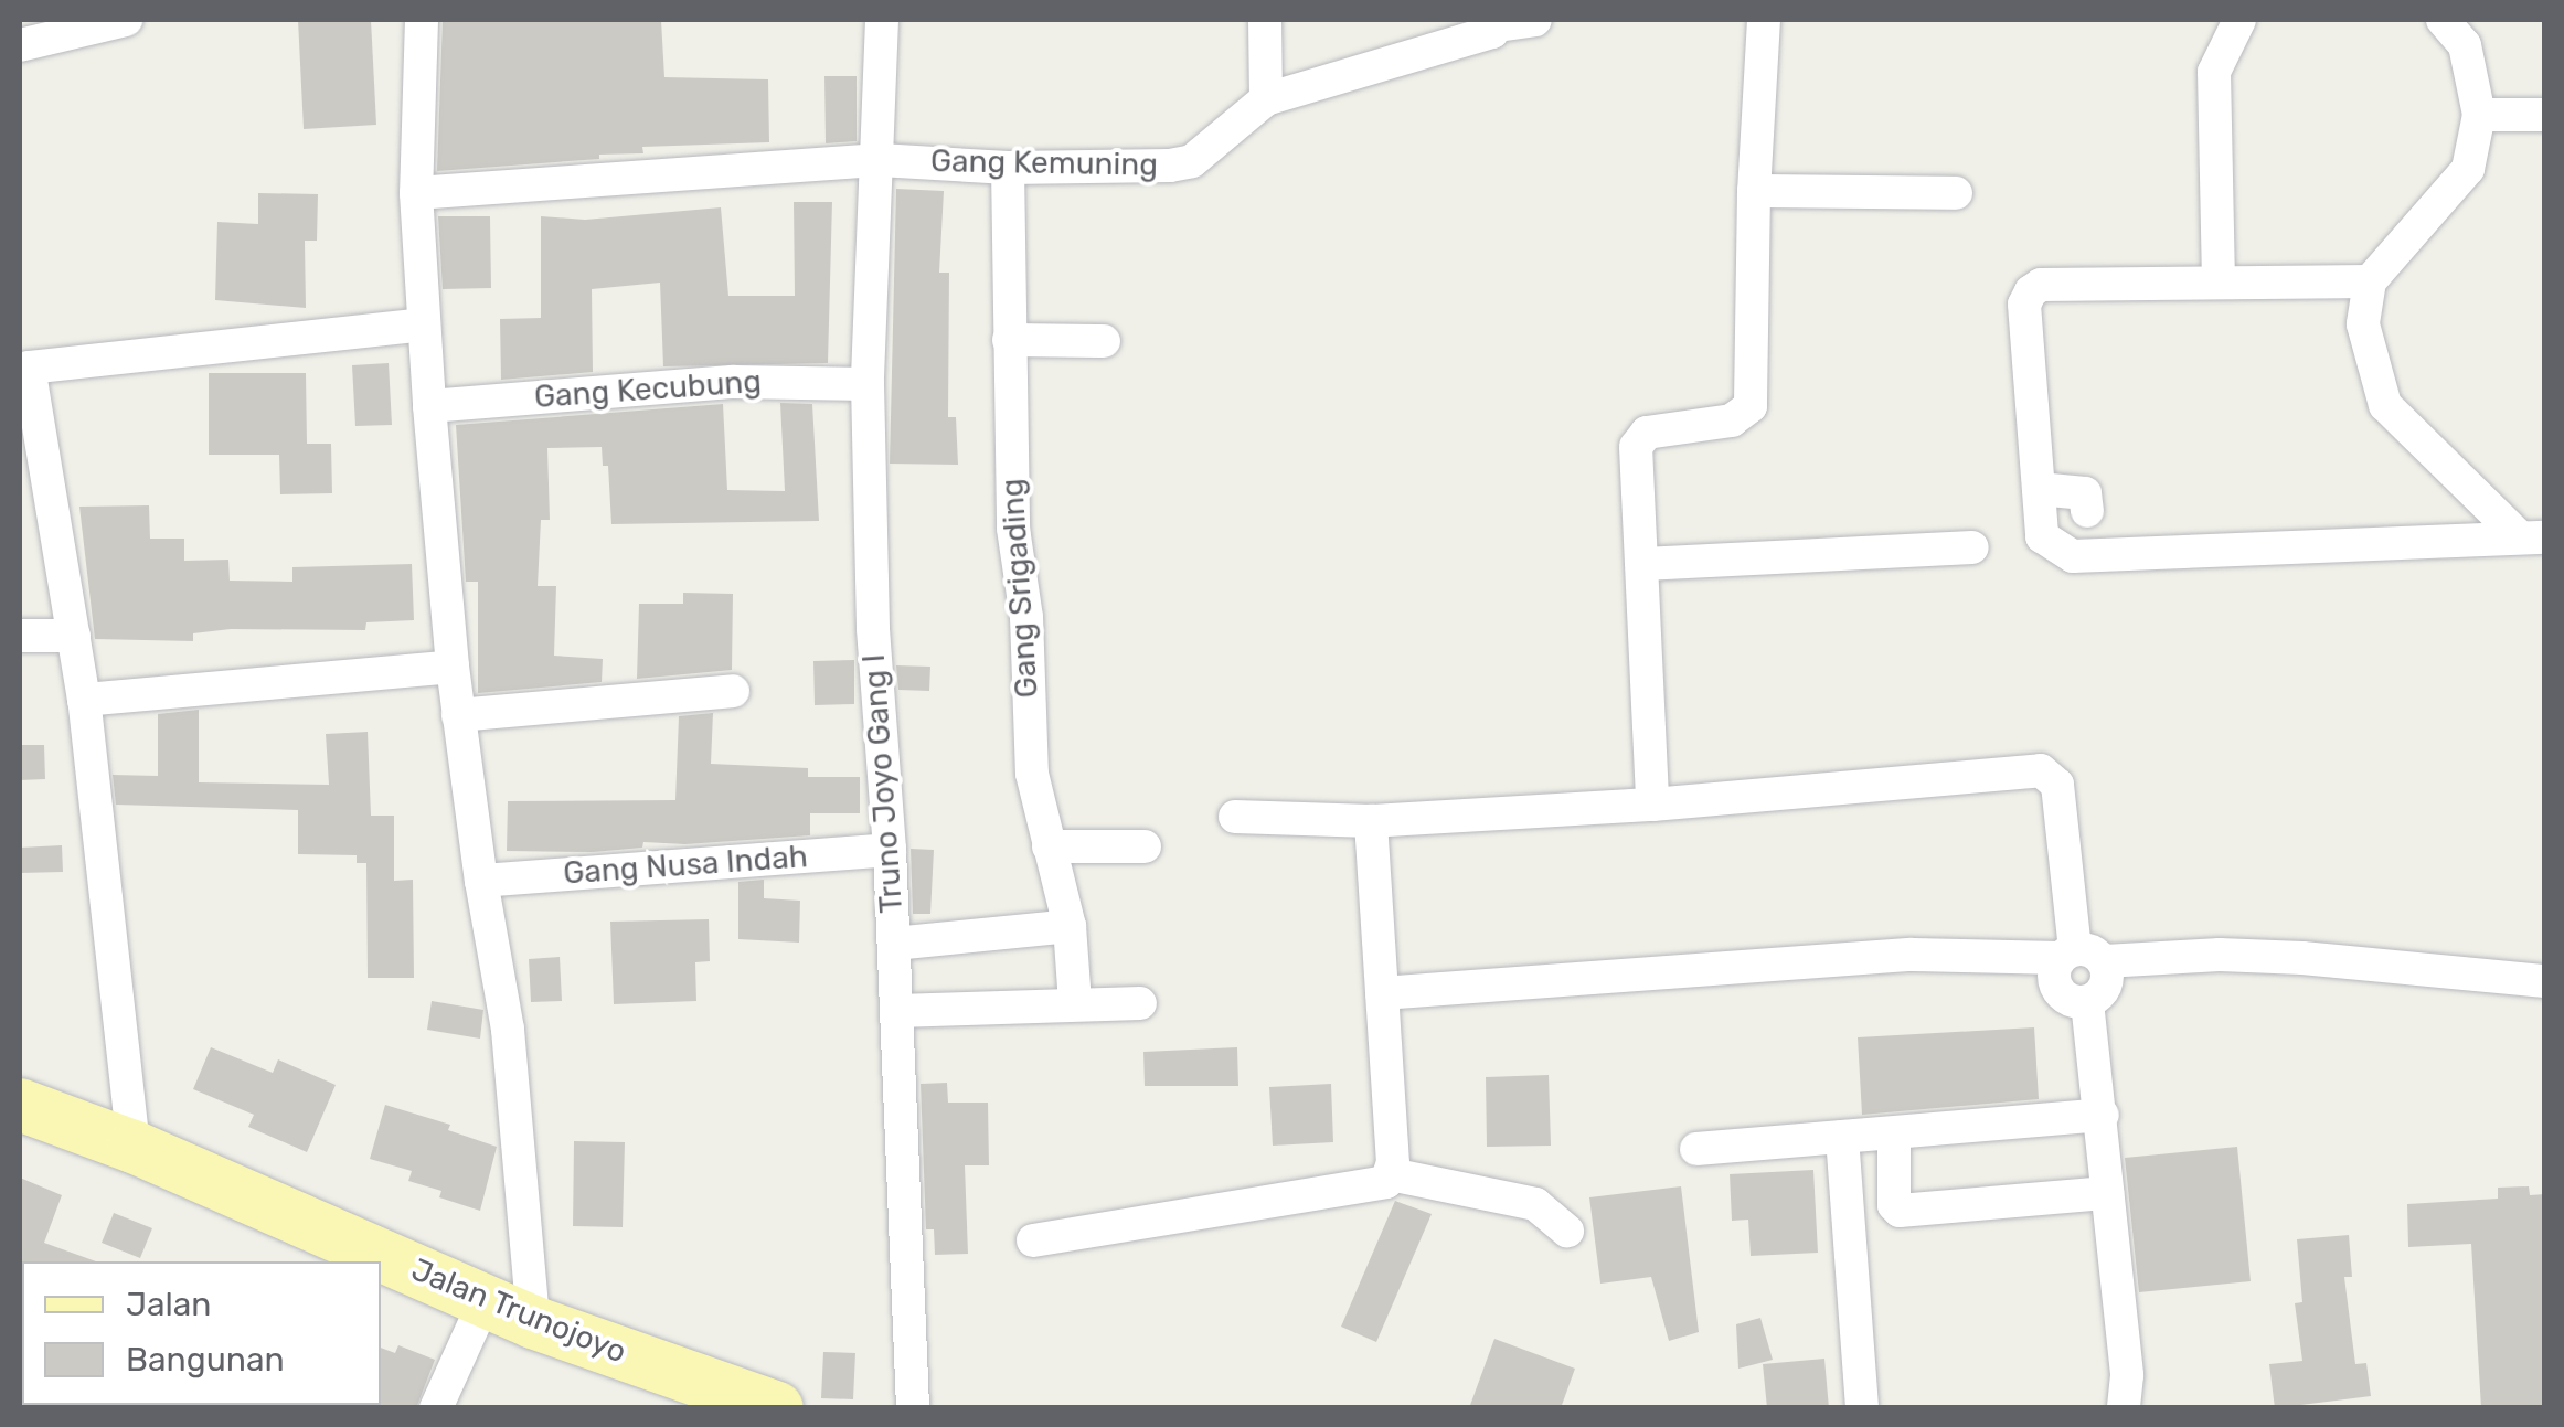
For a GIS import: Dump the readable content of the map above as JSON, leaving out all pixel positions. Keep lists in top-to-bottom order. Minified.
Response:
{"streets":{"main road":["Jalan Trunojoyo"],"street":["Gang Kemuning","Gang Kecubung","Gang Srigading","Truno Joyo Gang I","Gang Nusa Indah"]},"crossings":[["Gang Kemuning","Gang Srigading"],["Gang Kemuning","Truno Joyo Gang I"],["Gang Kecubung","Truno Joyo Gang I"],["Truno Joyo Gang I","Gang Nusa Indah"]],"legend":["Jalan","Bangunan"]}
